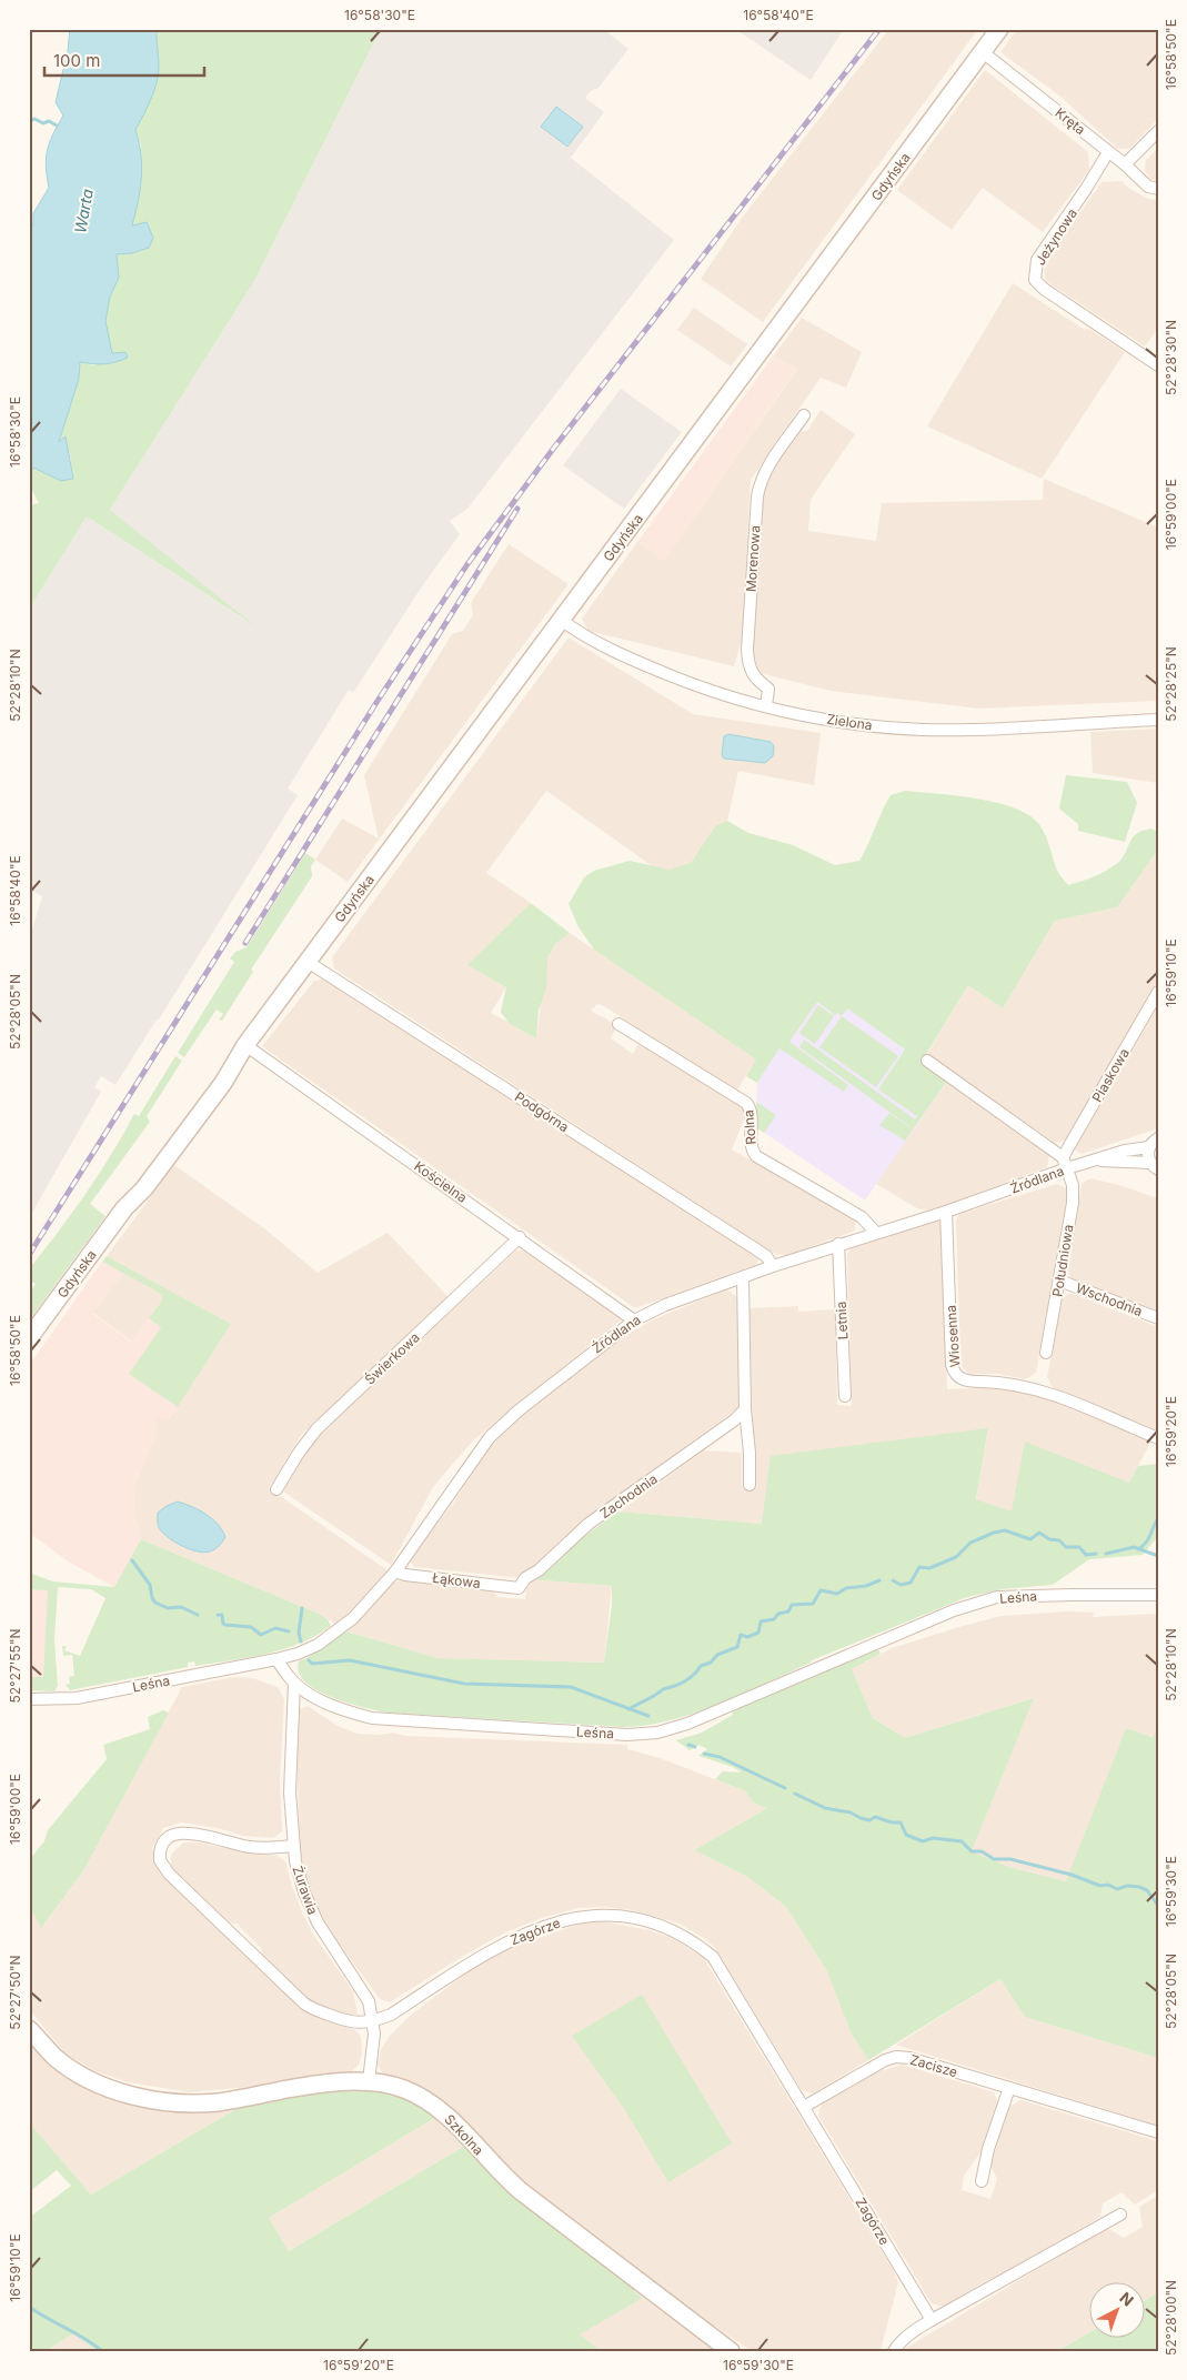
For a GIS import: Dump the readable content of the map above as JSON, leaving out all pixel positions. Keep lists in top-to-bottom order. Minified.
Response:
{"streets":{"main road":["Gdyńska","Szkolna"],"street":["Kręta","Jeżynowa","Morenowa","Zielona","Piaskowa","Podgórna","Rolna","Źródlana","Kościelna","Południowa","Wschodnia","Letnia","Wiosenna","Świerkowa","Zachodnia","Łąkowa","Leśna","Żurawia","Zagórze","Zacisze"]},"crossings":[["Kręta","Gdyńska"],["Kręta","Jeżynowa"],["Gdyńska","Zielona"],["Gdyńska","Podgórna"],["Gdyńska","Kościelna"],["Morenowa","Zielona"],["Piaskowa","Źródlana"],["Piaskowa","Południowa"],["Podgórna","Źródlana"],["Rolna","Źródlana"],["Źródlana","Kościelna"],["Źródlana","Południowa"],["Źródlana","Letnia"],["Źródlana","Wiosenna"],["Źródlana","Łąkowa"],["Źródlana","Leśna"],["Kościelna","Świerkowa"],["Południowa","Wschodnia"],["Zachodnia","Łąkowa"],["Leśna","Żurawia"],["Żurawia","Zagórze"],["Żurawia","Szkolna"],["Zagórze","Zacisze"]],"water":["Warta"],"scale_bar":"100 m","north":"top right","coordinates":["16°58'30\"E","16°58'40\"E","16°58'50\"E","52°28'30\"N","16°59'00\"E","52°28'25\"N","52°28'10\"N","16°59'10\"E","52°28'05\"N","16°59'20\"E","52°27'55\"N","16°59'30\"E","52°27'50\"N","52°28'00\"N"]}
